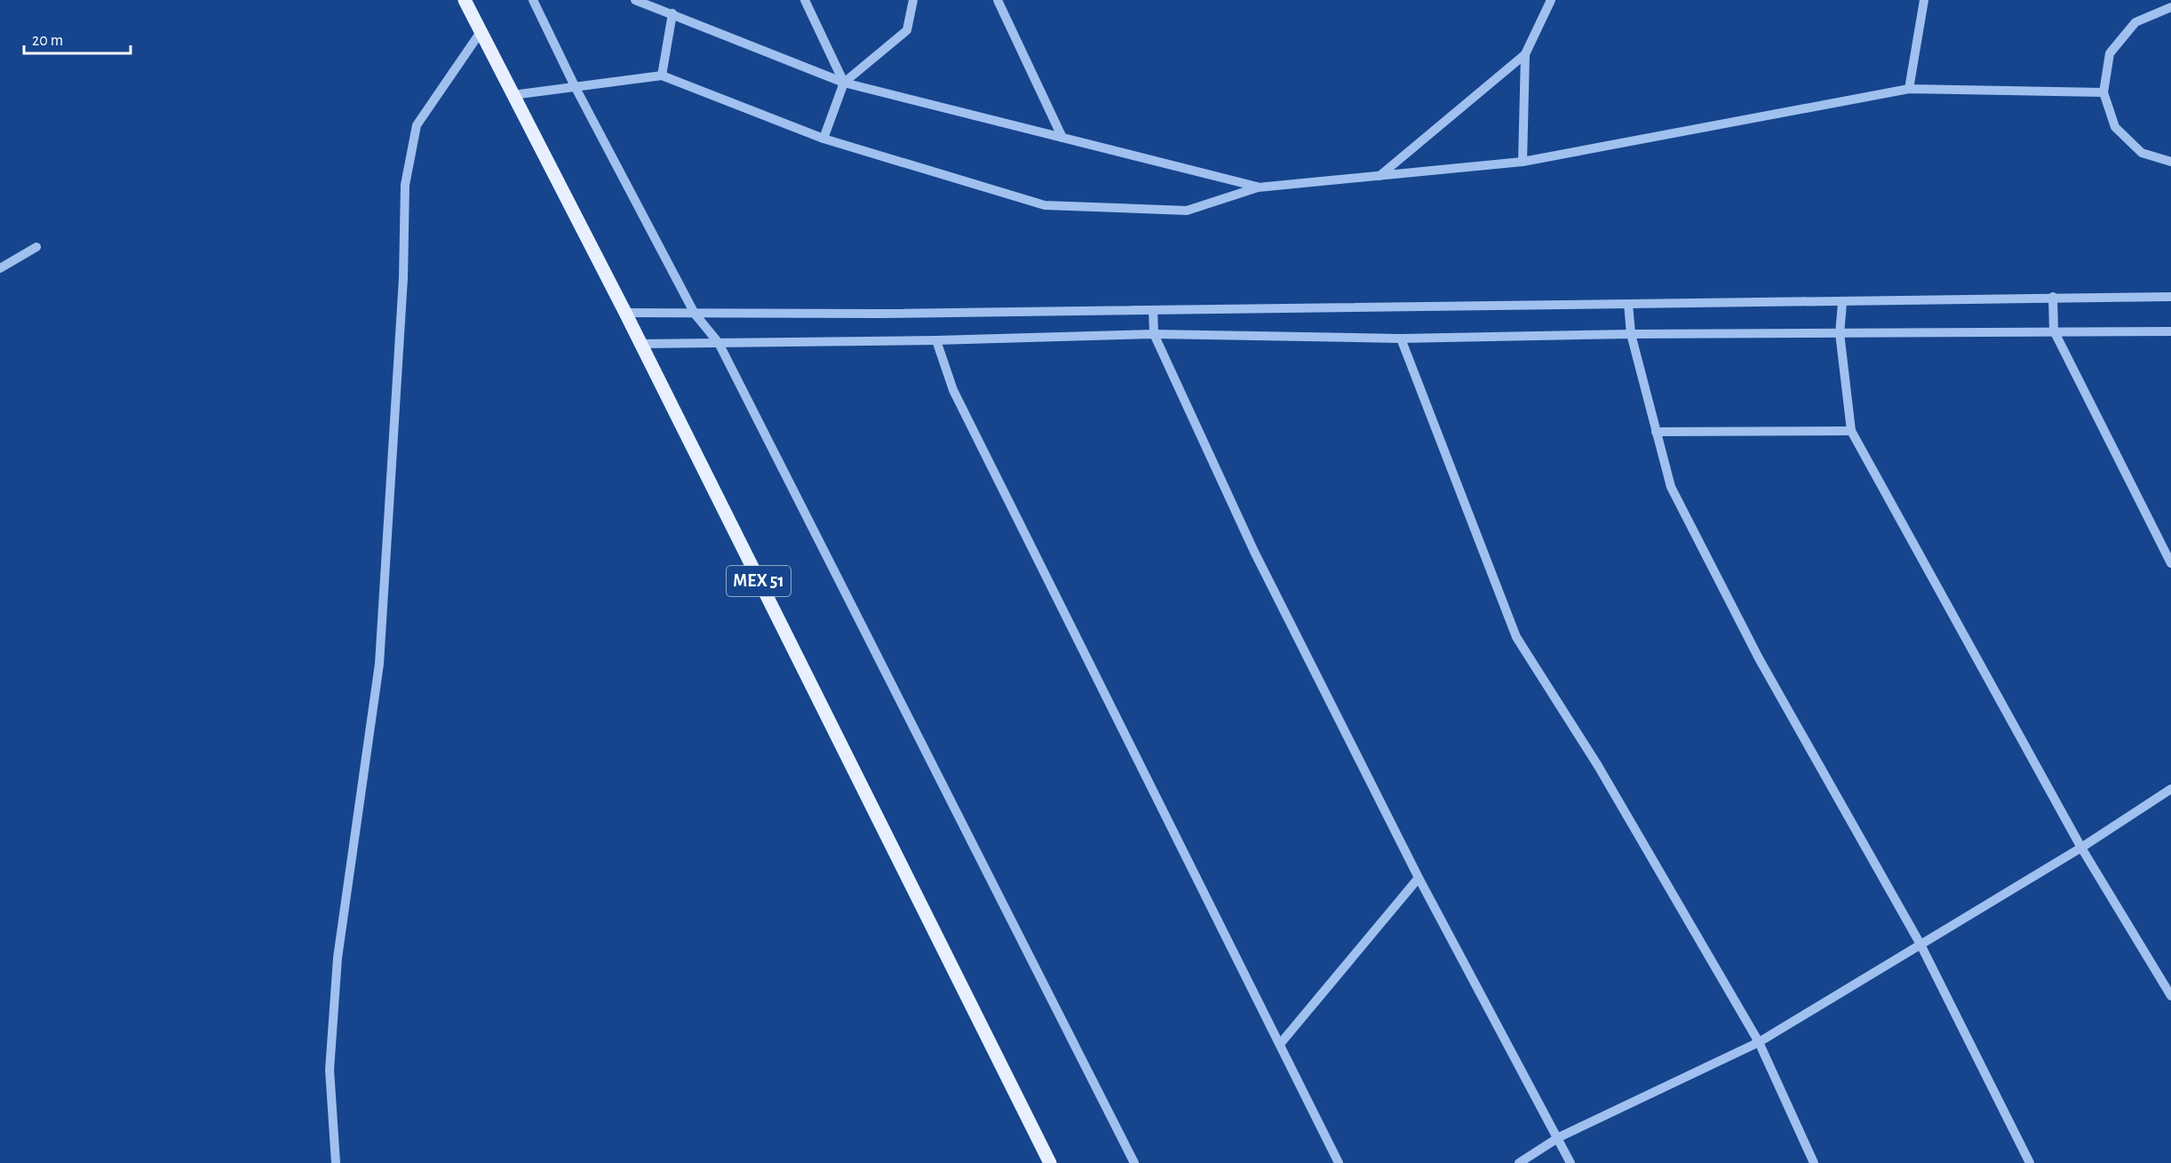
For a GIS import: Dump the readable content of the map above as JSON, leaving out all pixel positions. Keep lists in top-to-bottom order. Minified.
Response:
{"streets":{"main road":["MEX 51"]},"scale_bar":"20 m"}
